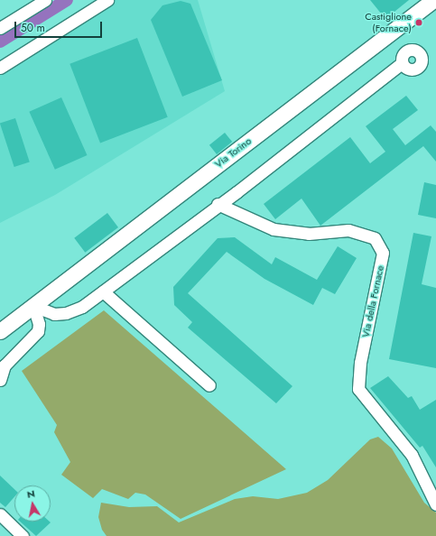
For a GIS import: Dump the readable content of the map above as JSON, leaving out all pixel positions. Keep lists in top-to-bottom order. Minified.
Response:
{"streets":{"main road":["Via Torino"],"street":["Via della Fornace"]},"places":["Castiglione (Fornace)"],"scale_bar":"50 m","north":"top"}
